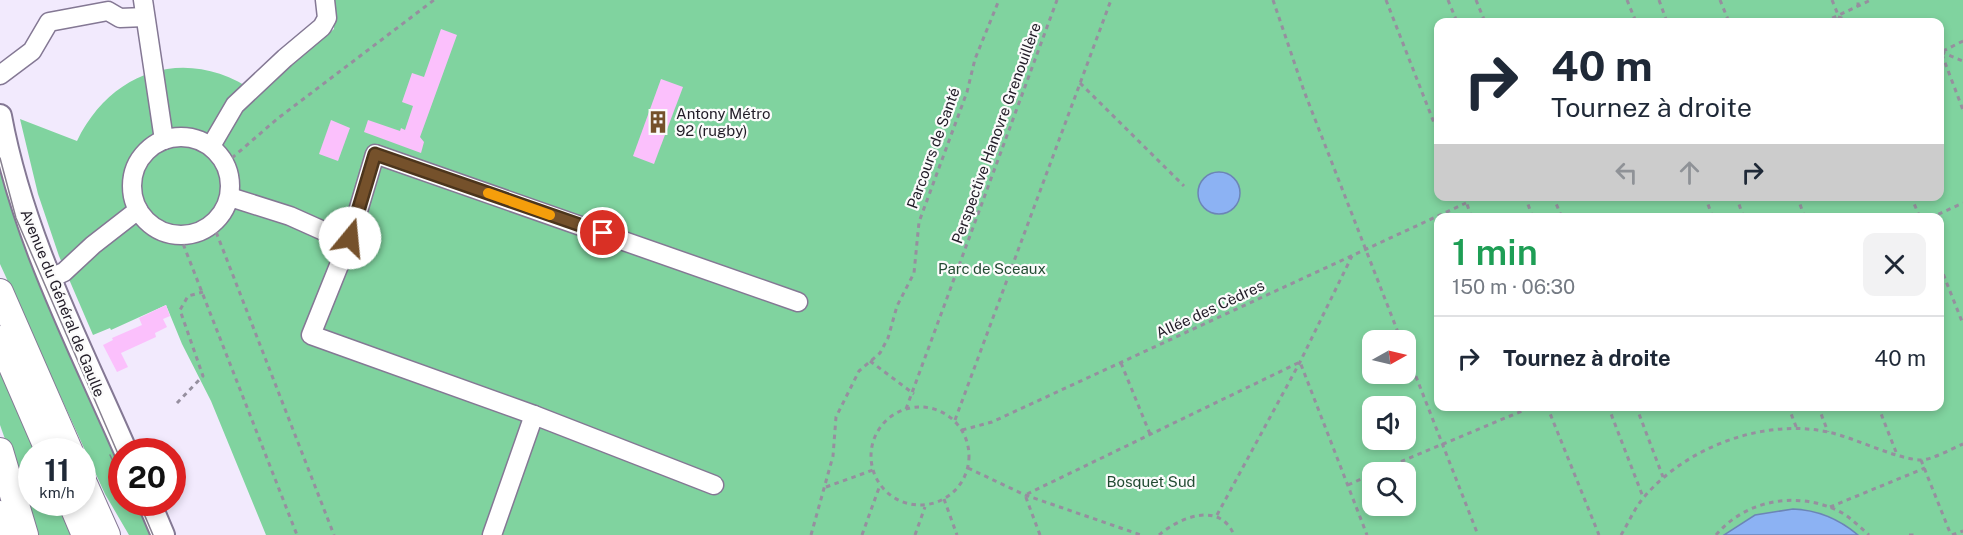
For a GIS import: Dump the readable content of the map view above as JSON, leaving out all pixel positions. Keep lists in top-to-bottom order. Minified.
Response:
{"streets":{"main road":["Avenue du Général de Gaulle"],"path":["Perspective Hanovre Grenouillère","Parcours de Santé","Allée des Cèdres"]},"crossings":[["Perspective Hanovre Grenouillère","Allée des Cèdres"]],"parks":["Parc de Sceaux","Bosquet Sud"],"places":{"building":["Antony Métro 92 (rugby)"]},"north":"right","page":{"turn":["40 m","Tournez à droite"],"heading":["1 min","150 m · 06:30"],"list":[{"name":"Tournez à droite","value":"40 m"}],"speed":"11 km/h","limit":"20"}}
